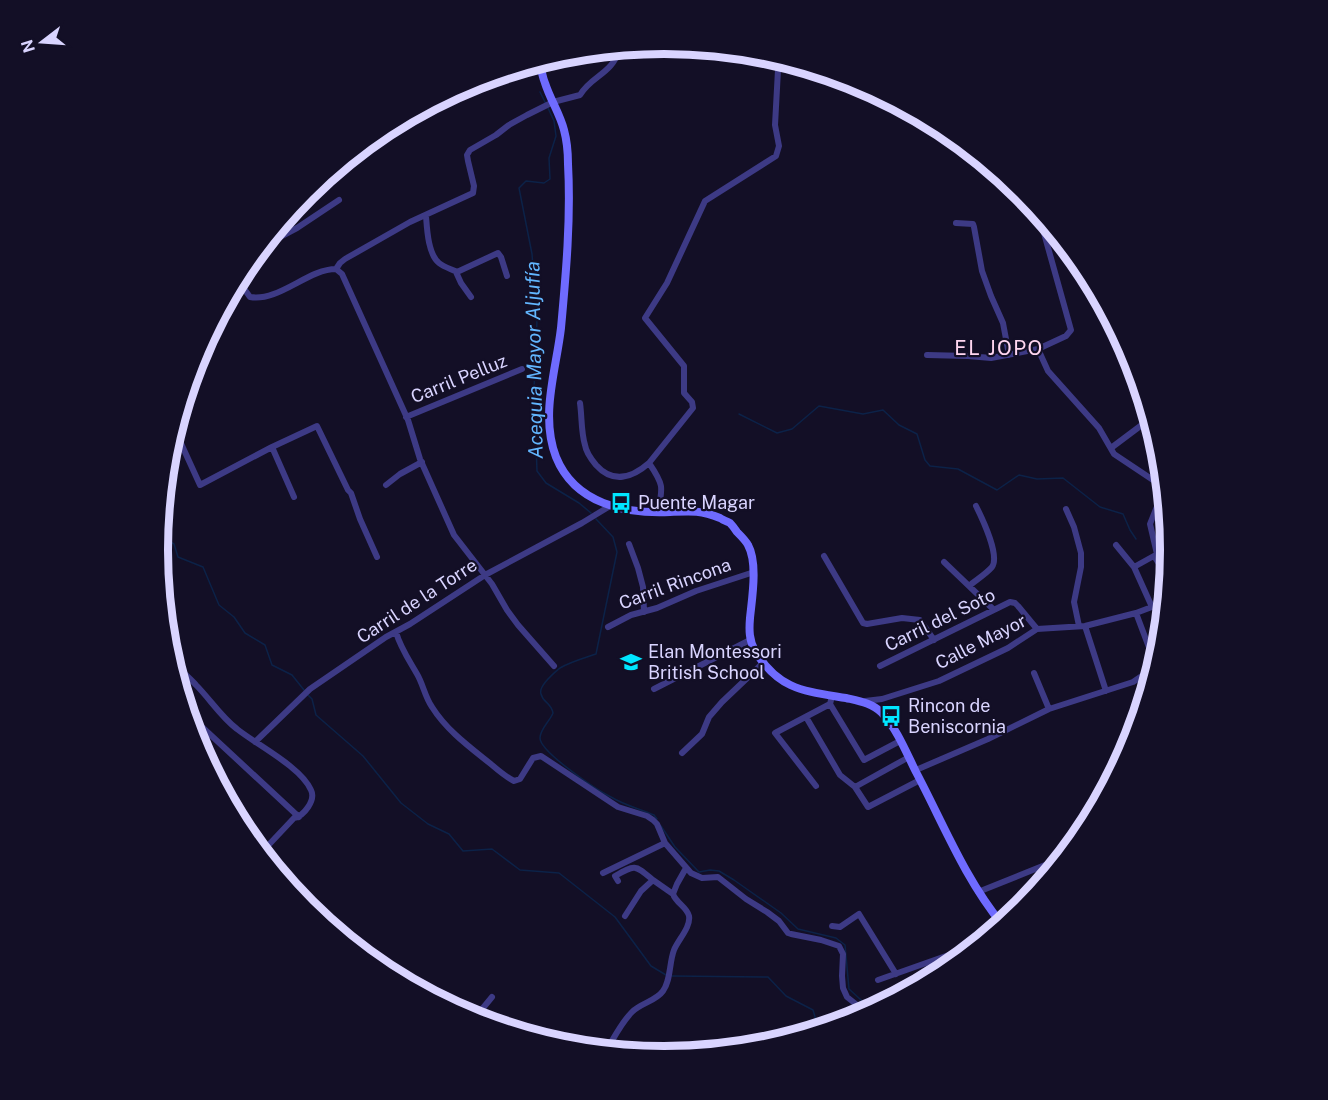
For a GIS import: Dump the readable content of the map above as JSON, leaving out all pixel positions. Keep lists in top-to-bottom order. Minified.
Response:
{"streets":{"street":["Carril Pelluz","Carril Rincona","Carril de la Torre","Carril del Soto","Calle Mayor"]},"crossings":[["Carril del Soto","Calle Mayor"]],"districts":["EL JOPO"],"water":["Acequia Mayor Aljufía"],"places":{"bus stop":["Puente Magar","Rincon de Beniscornia"],"school or university":["Elan Montessori British School"]},"north":"left"}
